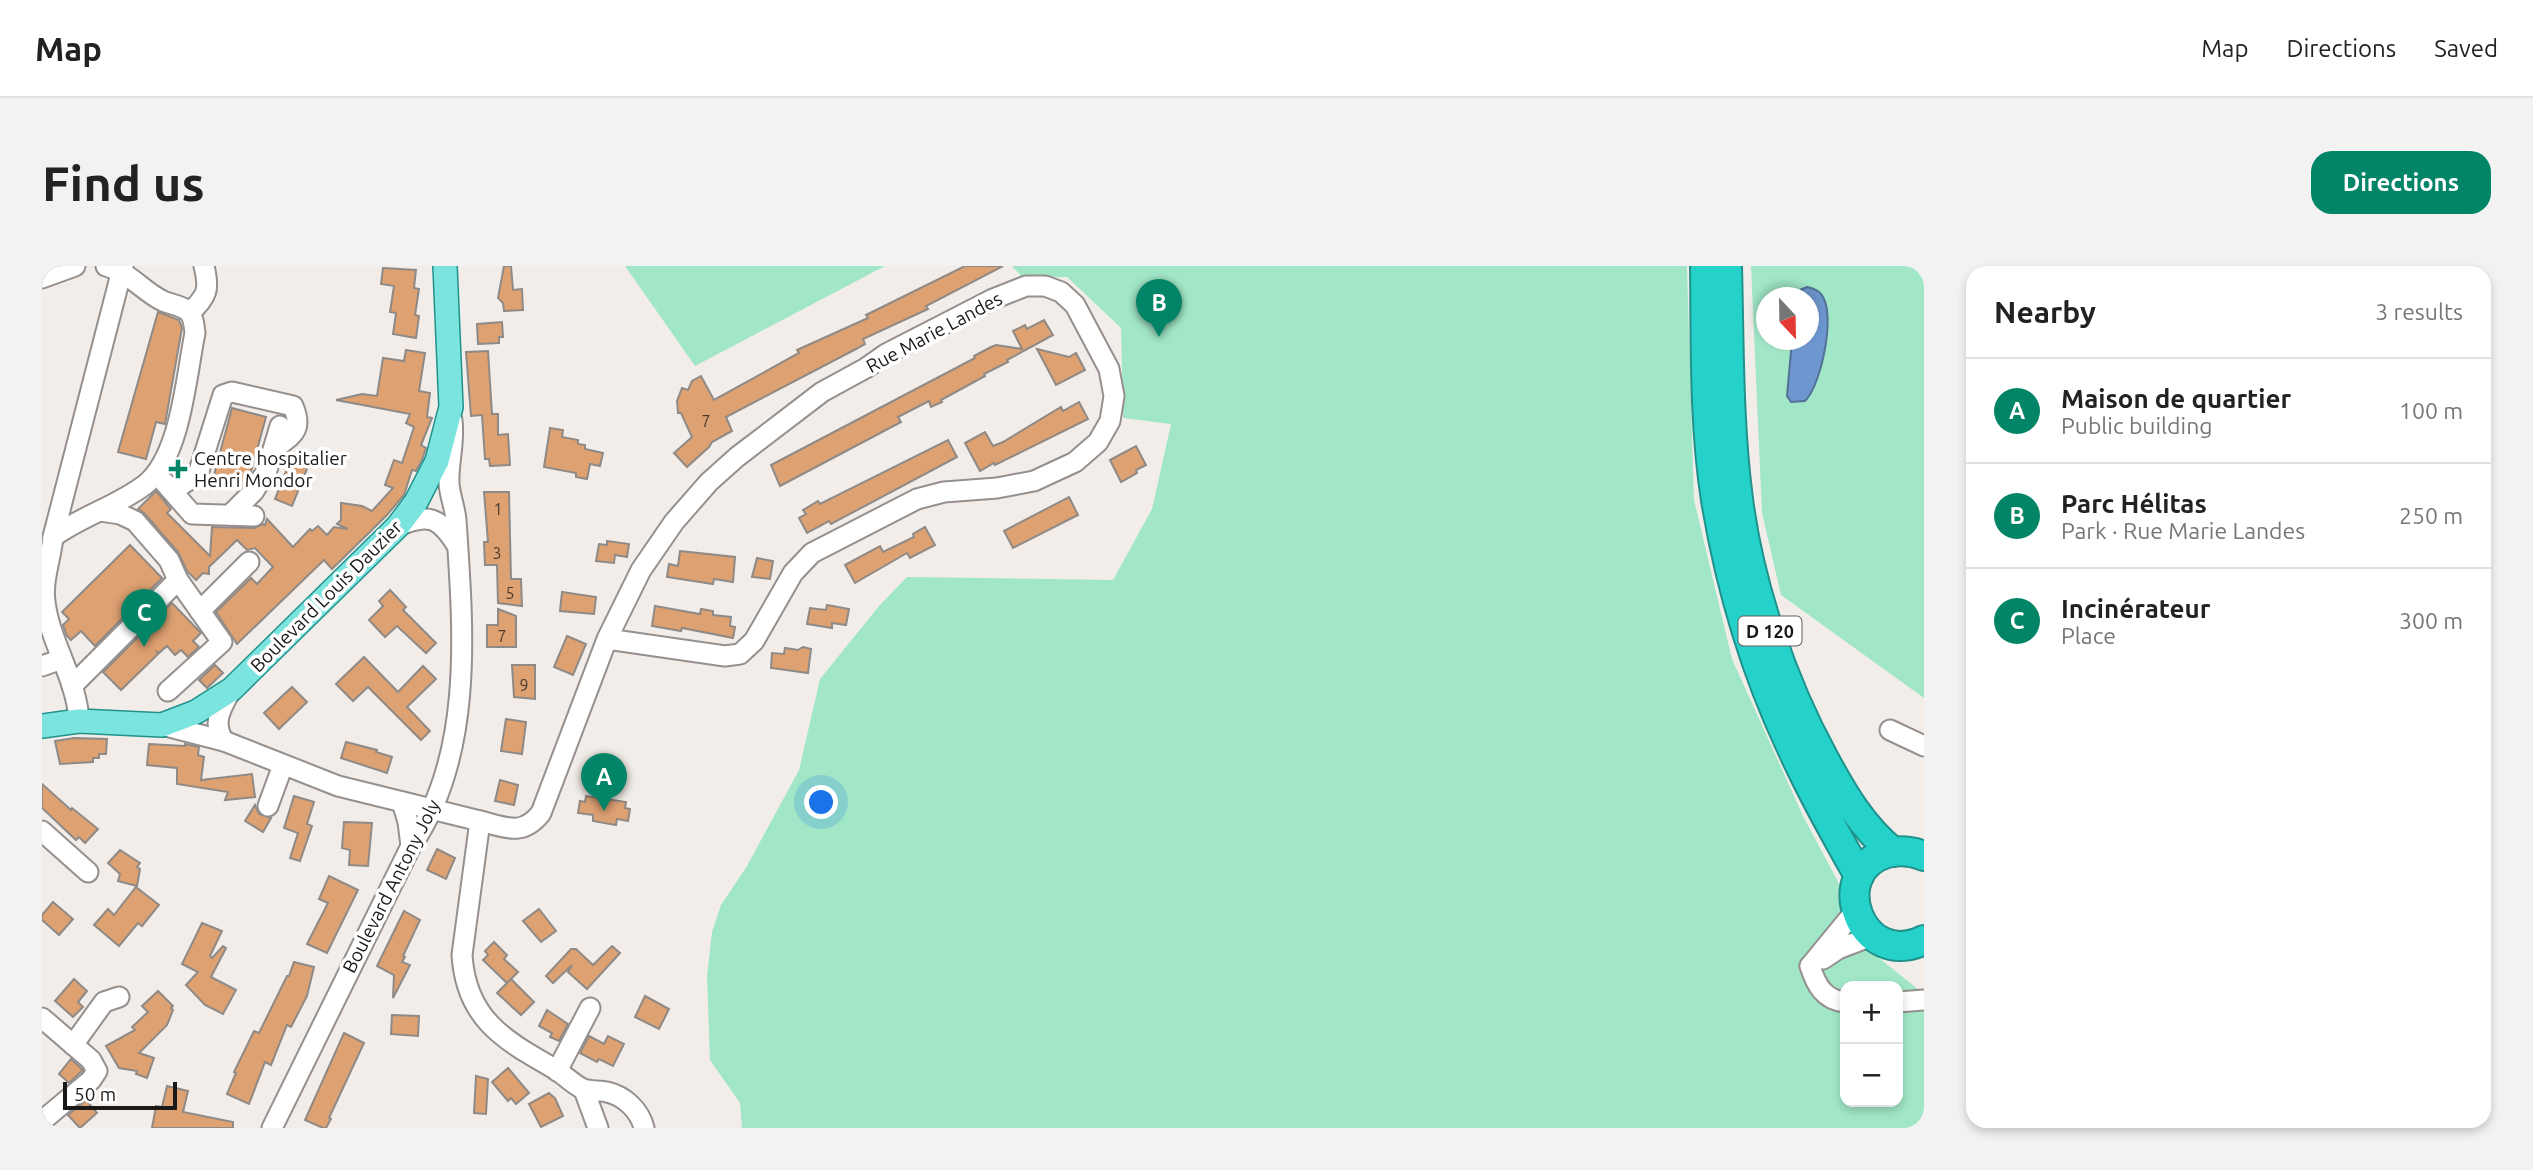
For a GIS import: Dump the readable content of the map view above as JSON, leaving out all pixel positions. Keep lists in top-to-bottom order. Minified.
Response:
{"streets":{"highway":["D 120"],"main road":["Boulevard Louis Dauzier"],"street":["Rue Marie Landes","Boulevard Antony Joly"]},"crossings":[["Boulevard Louis Dauzier","Boulevard Antony Joly"]],"places":{"health":["Centre hospitalier Henri Mondor"]},"house_numbers":["7","1","3","5","7","9"],"scale_bar":"50 m","north":"bottom","page":{"header":"Map","nav":["Map","Directions","Saved"],"buttons":"Directions","title":"Find us","heading":["Nearby","3 results"],"pins":["B","C","A"],"list":[{"mark":"A","name":"Maison de quartier","note":"Public building","value":"100 m"},{"mark":"B","name":"Parc Hélitas","note":"Park · Rue Marie Landes","value":"250 m"},{"mark":"C","name":"Incinérateur","note":"Place","value":"300 m"}],"map_buttons":["+","−"],"scale":"50 m"}}
